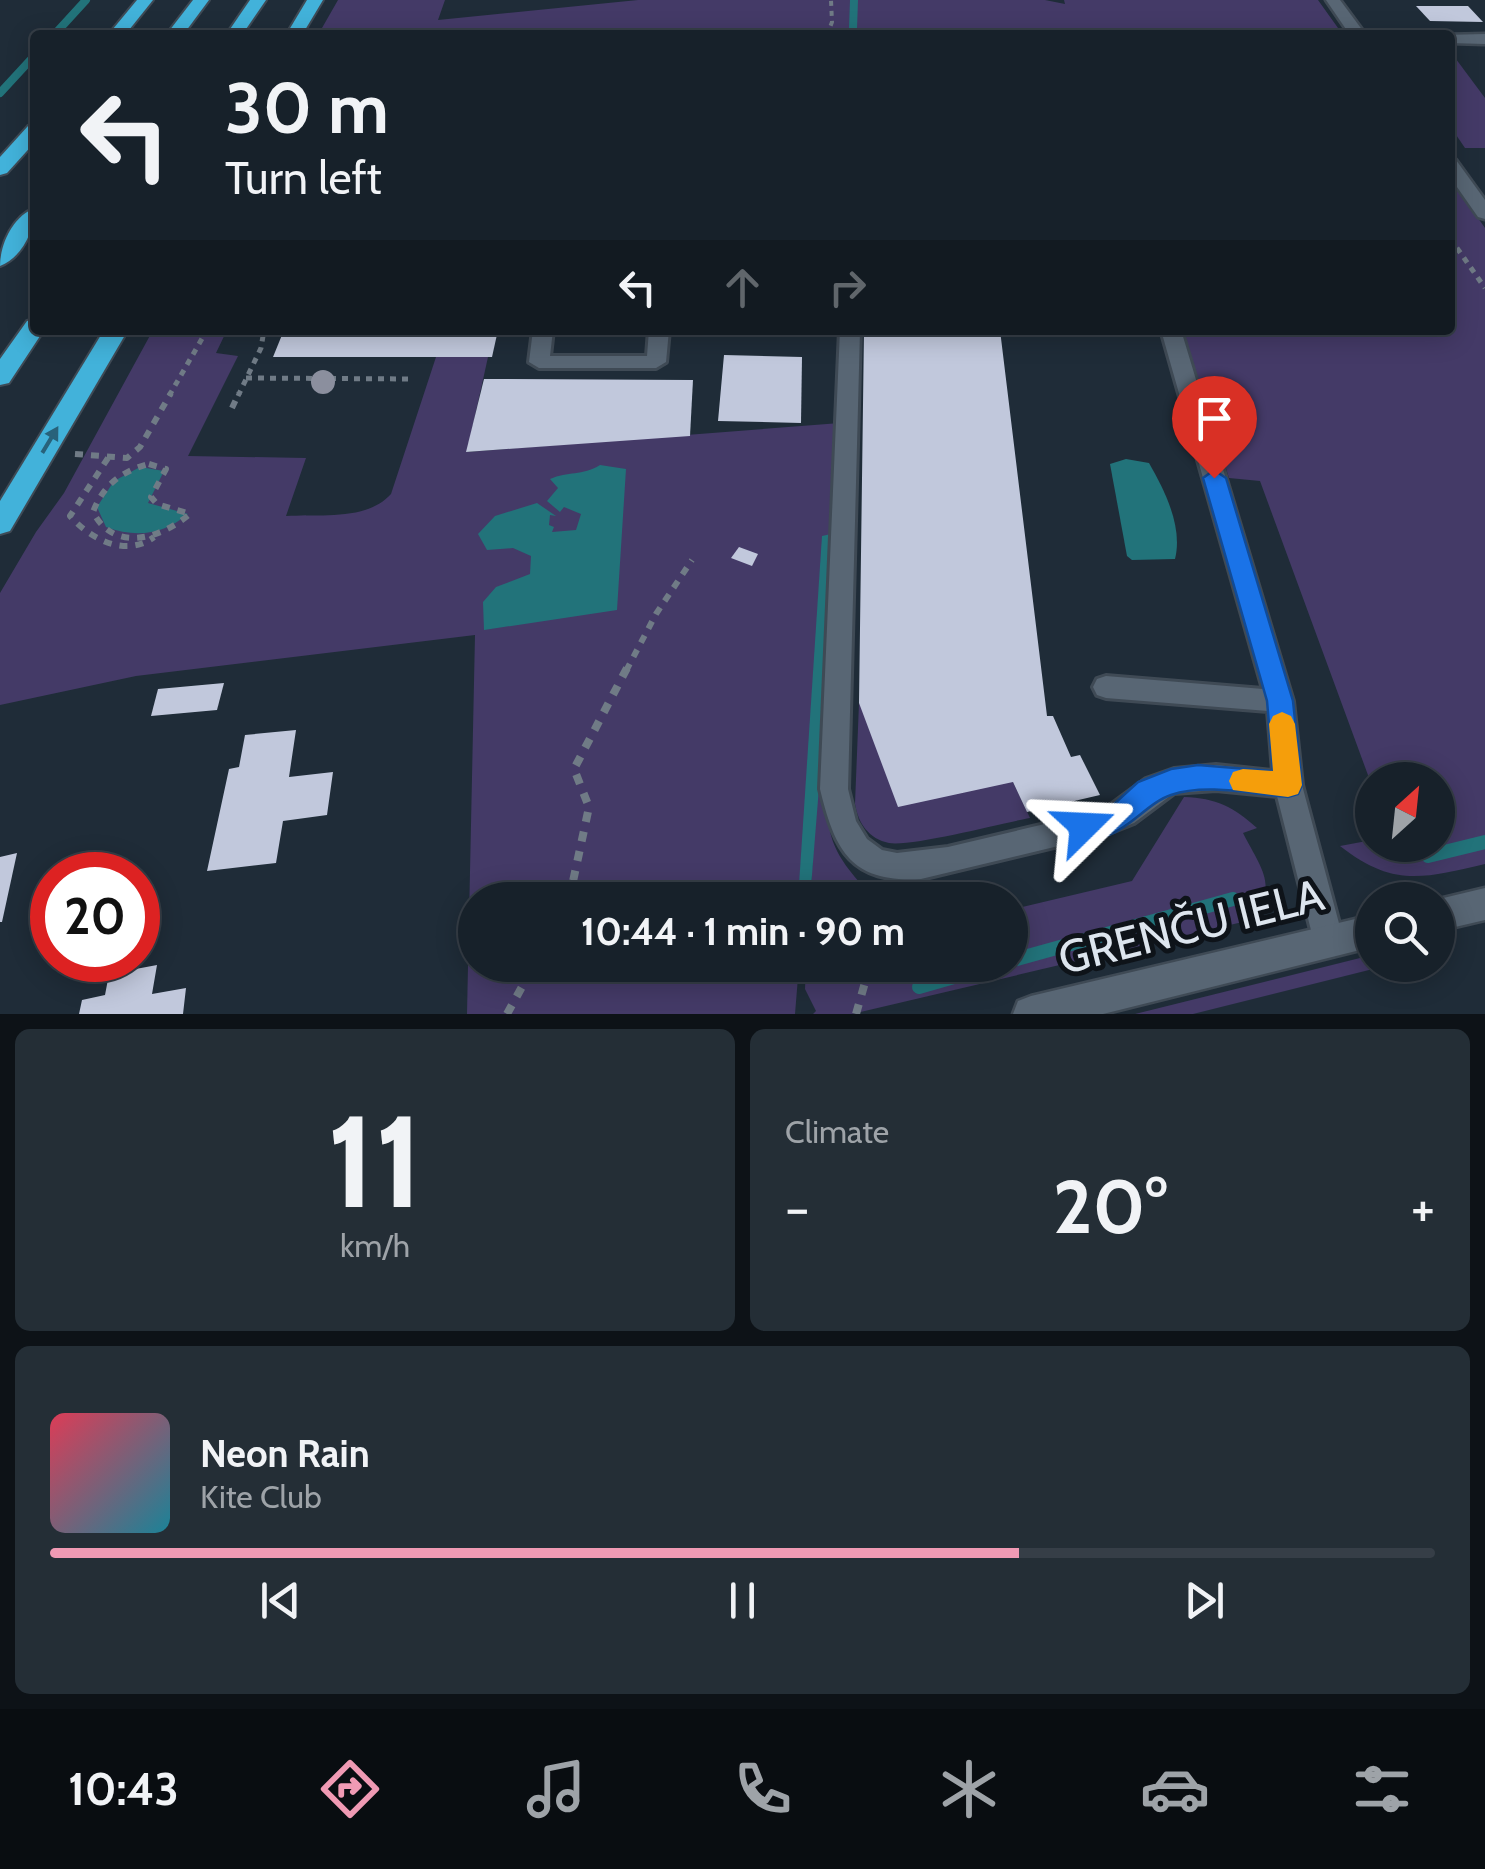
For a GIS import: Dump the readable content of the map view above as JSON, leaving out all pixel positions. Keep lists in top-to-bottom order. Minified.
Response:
{"streets":{"street":["GRENČU IELA"]},"north":"top right","page":{"turn":["30 m","Turn left"],"limit":"20","trip":"10:44 · 1 min · 90 m","tile":[["11","km/h"],"Climate"],"heat":["−","20°","+"],"song":["Neon Rain","Kite Club"],"tabs":"10:43"}}
